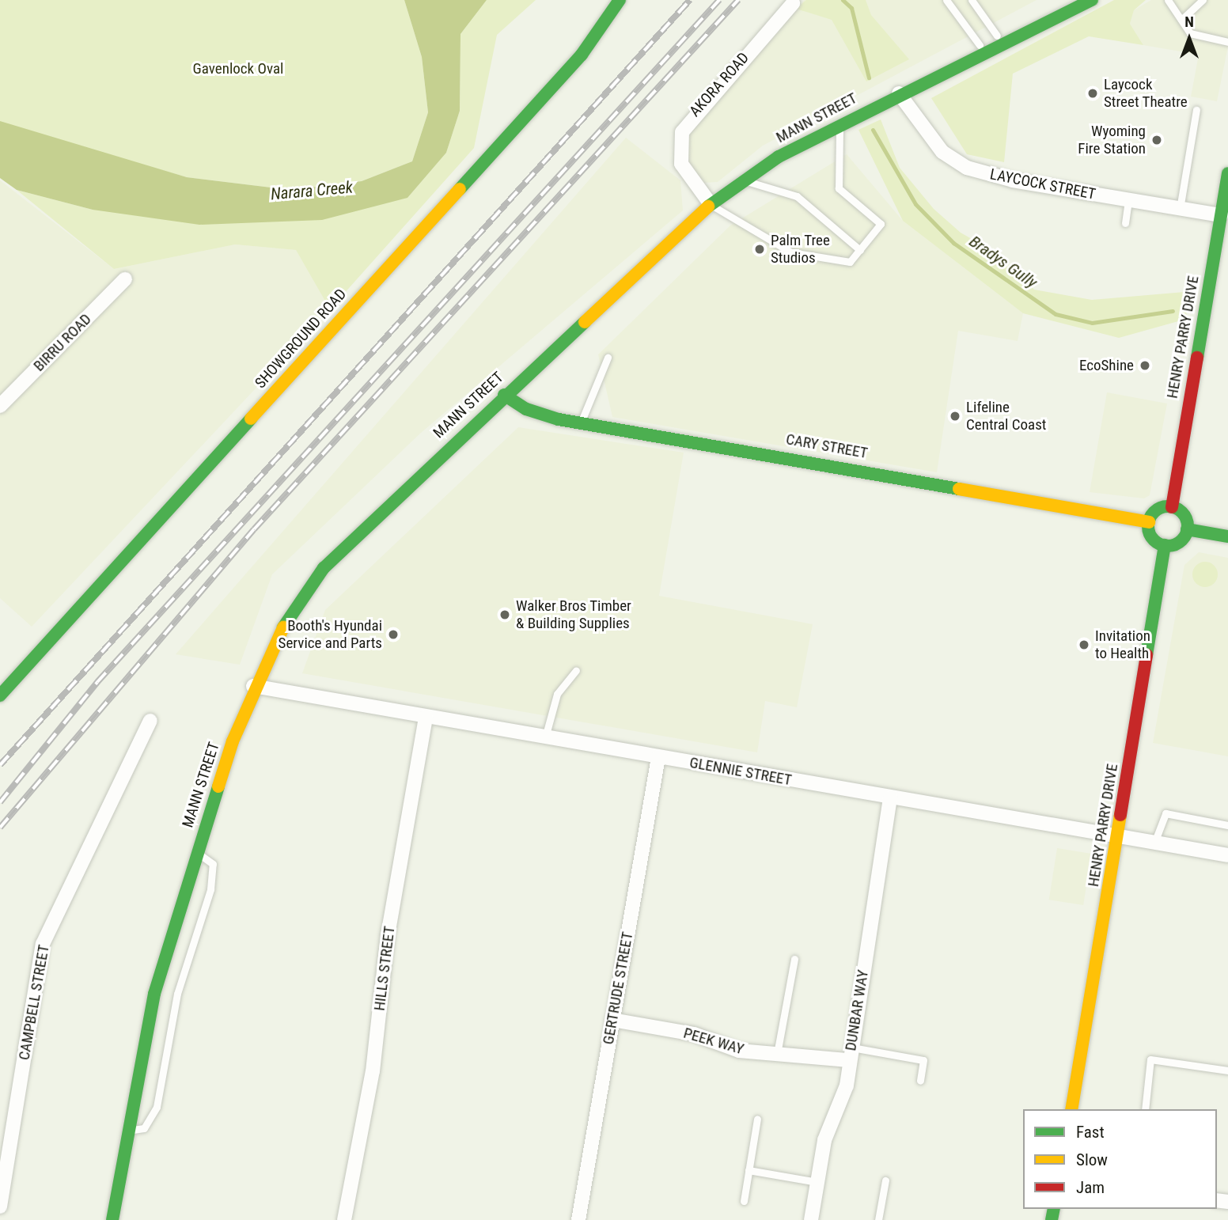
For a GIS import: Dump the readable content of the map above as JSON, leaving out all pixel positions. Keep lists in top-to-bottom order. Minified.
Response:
{"streets":{"main road":["MANN STREET","HENRY PARRY DRIVE","SHOWGROUND ROAD","CARY STREET"],"street":["AKORA ROAD","LAYCOCK STREET","BIRRU ROAD","GLENNIE STREET","HILLS STREET","GERTRUDE STREET","CAMPBELL STREET","DUNBAR WAY","PEEK WAY"]},"crossings":[["AKORA ROAD","MANN STREET"],["MANN STREET","LAYCOCK STREET"],["MANN STREET","CARY STREET"],["MANN STREET","GLENNIE STREET"],["LAYCOCK STREET","HENRY PARRY DRIVE"],["HENRY PARRY DRIVE","CARY STREET"],["HENRY PARRY DRIVE","GLENNIE STREET"],["GLENNIE STREET","HILLS STREET"],["GLENNIE STREET","GERTRUDE STREET"],["GLENNIE STREET","DUNBAR WAY"],["GERTRUDE STREET","PEEK WAY"],["DUNBAR WAY","PEEK WAY"]],"water":["Narara Creek","Bradys Gully"],"parks":["Gavenlock Oval"],"places":["Laycock Street Theatre","Wyoming Fire Station","Palm Tree Studios","EcoShine","Lifeline Central Coast","Walker Bros Timber & Building Supplies","Booth's Hyundai Service and Parts","Invitation to Health"],"legend":["Fast","Slow","Jam"],"north":"top"}
